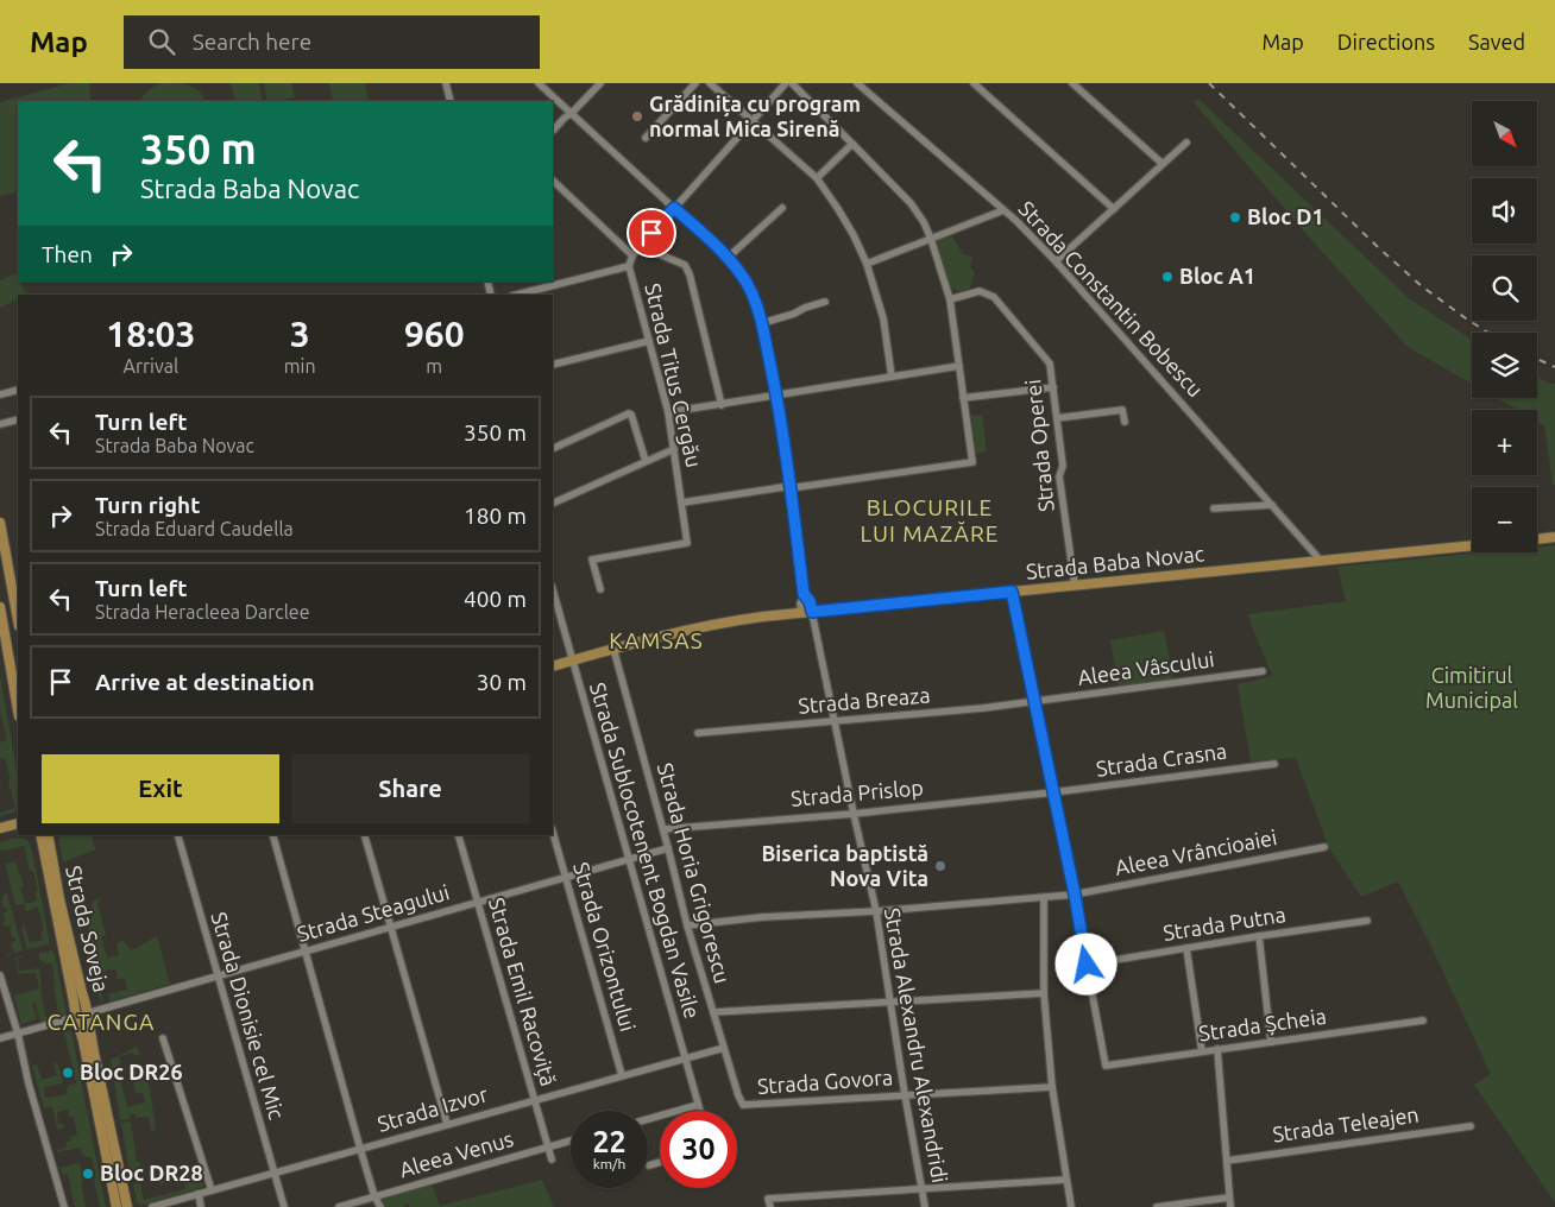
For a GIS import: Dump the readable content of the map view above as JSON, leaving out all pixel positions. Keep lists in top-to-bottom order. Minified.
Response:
{"streets":{"main road":["Strada Baba Novac","Strada Soveja"],"street":["Strada Constantin Bobescu","Strada Titus Cergău","Strada Operei","Aleea Vâscului","Strada Breaza","Strada Crasna","Strada Prislop","Strada Sublocotenent Bogdan Vasile","Aleea Vrâncioaiei","Strada Horia Grigorescu","Strada Steagului","Strada Putna","Strada Orizontului","Strada Emil Racoviță","Strada Dionisie cel Mic","Strada Șcheia","Strada Alexandru Alexandridi","Strada Govora","Strada Izvor","Strada Teleajen","Aleea Venus"]},"crossings":[["Strada Constantin Bobescu","Strada Baba Novac"],["Strada Operei","Strada Baba Novac"],["Strada Baba Novac","Strada Sublocotenent Bogdan Vasile"],["Strada Baba Novac","Strada Horia Grigorescu"],["Strada Baba Novac","Strada Alexandru Alexandridi"],["Aleea Vâscului","Strada Breaza"],["Strada Breaza","Strada Alexandru Alexandridi"],["Strada Crasna","Strada Prislop"],["Strada Prislop","Strada Horia Grigorescu"],["Strada Prislop","Strada Alexandru Alexandridi"],["Strada Sublocotenent Bogdan Vasile","Strada Steagului"],["Strada Sublocotenent Bogdan Vasile","Strada Izvor"],["Aleea Vrâncioaiei","Strada Horia Grigorescu"],["Aleea Vrâncioaiei","Strada Alexandru Alexandridi"],["Strada Horia Grigorescu","Strada Steagului"],["Strada Horia Grigorescu","Strada Govora"],["Strada Horia Grigorescu","Strada Izvor"],["Strada Steagului","Strada Soveja"],["Strada Steagului","Strada Orizontului"],["Strada Steagului","Strada Emil Racoviță"],["Strada Steagului","Strada Dionisie cel Mic"],["Strada Putna","Strada Șcheia"],["Strada Orizontului","Strada Izvor"],["Strada Emil Racoviță","Strada Izvor"],["Strada Emil Racoviță","Aleea Venus"],["Strada Dionisie cel Mic","Strada Izvor"],["Strada Alexandru Alexandridi","Strada Govora"]],"districts":["BLOCURILE LUI MAZĂRE","KAMSAS","CATANGA"],"parks":["Cimitirul Municipal"],"places":["Grădinița cu program normal Mica Sirenă","Bloc D1","Bloc A1","Biserica baptistă Nova Vita","Bloc DR26","Bloc DR28"],"north":"bottom right","page":{"header":"Map","search":"Search here","nav":["Map","Directions","Saved"],"map_buttons":["+","−"],"turn":["350 m","Strada Baba Novac"],"then":"Then","eta":["18:03","Arrival","3","min","960","m"],"list":[{"name":"Turn left","note":"Strada Baba Novac","value":"350 m"},{"name":"Turn right","note":"Strada Eduard Caudella","value":"180 m"},{"name":"Turn left","note":"Strada Heracleea Darclee","value":"400 m"},{"name":"Arrive at destination","value":"30 m"}],"buttons":["Exit","Share"],"speed":"22 km/h","limit":"30"}}
